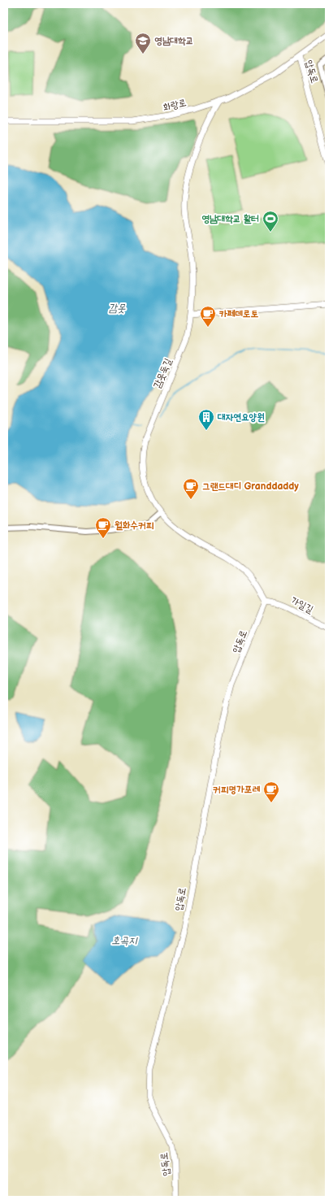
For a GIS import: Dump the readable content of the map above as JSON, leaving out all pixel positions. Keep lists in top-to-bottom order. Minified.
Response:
{"streets":{"street":["압독로","화랑로","감못둑길","가일길"]},"crossings":[["압독로","화랑로"],["압독로","감못둑길"],["압독로","가일길"],["화랑로","감못둑길"],["감못둑길","가일길"]],"water":["감못","호곡지"],"places":{"school or university":["영남대학교"],"sports":["영남대학교 활터"],"cafe":["카페데로토","그랜드대디 Granddaddy","월화수커피","커피명가포레"],"building":["대자연요양원"]}}
